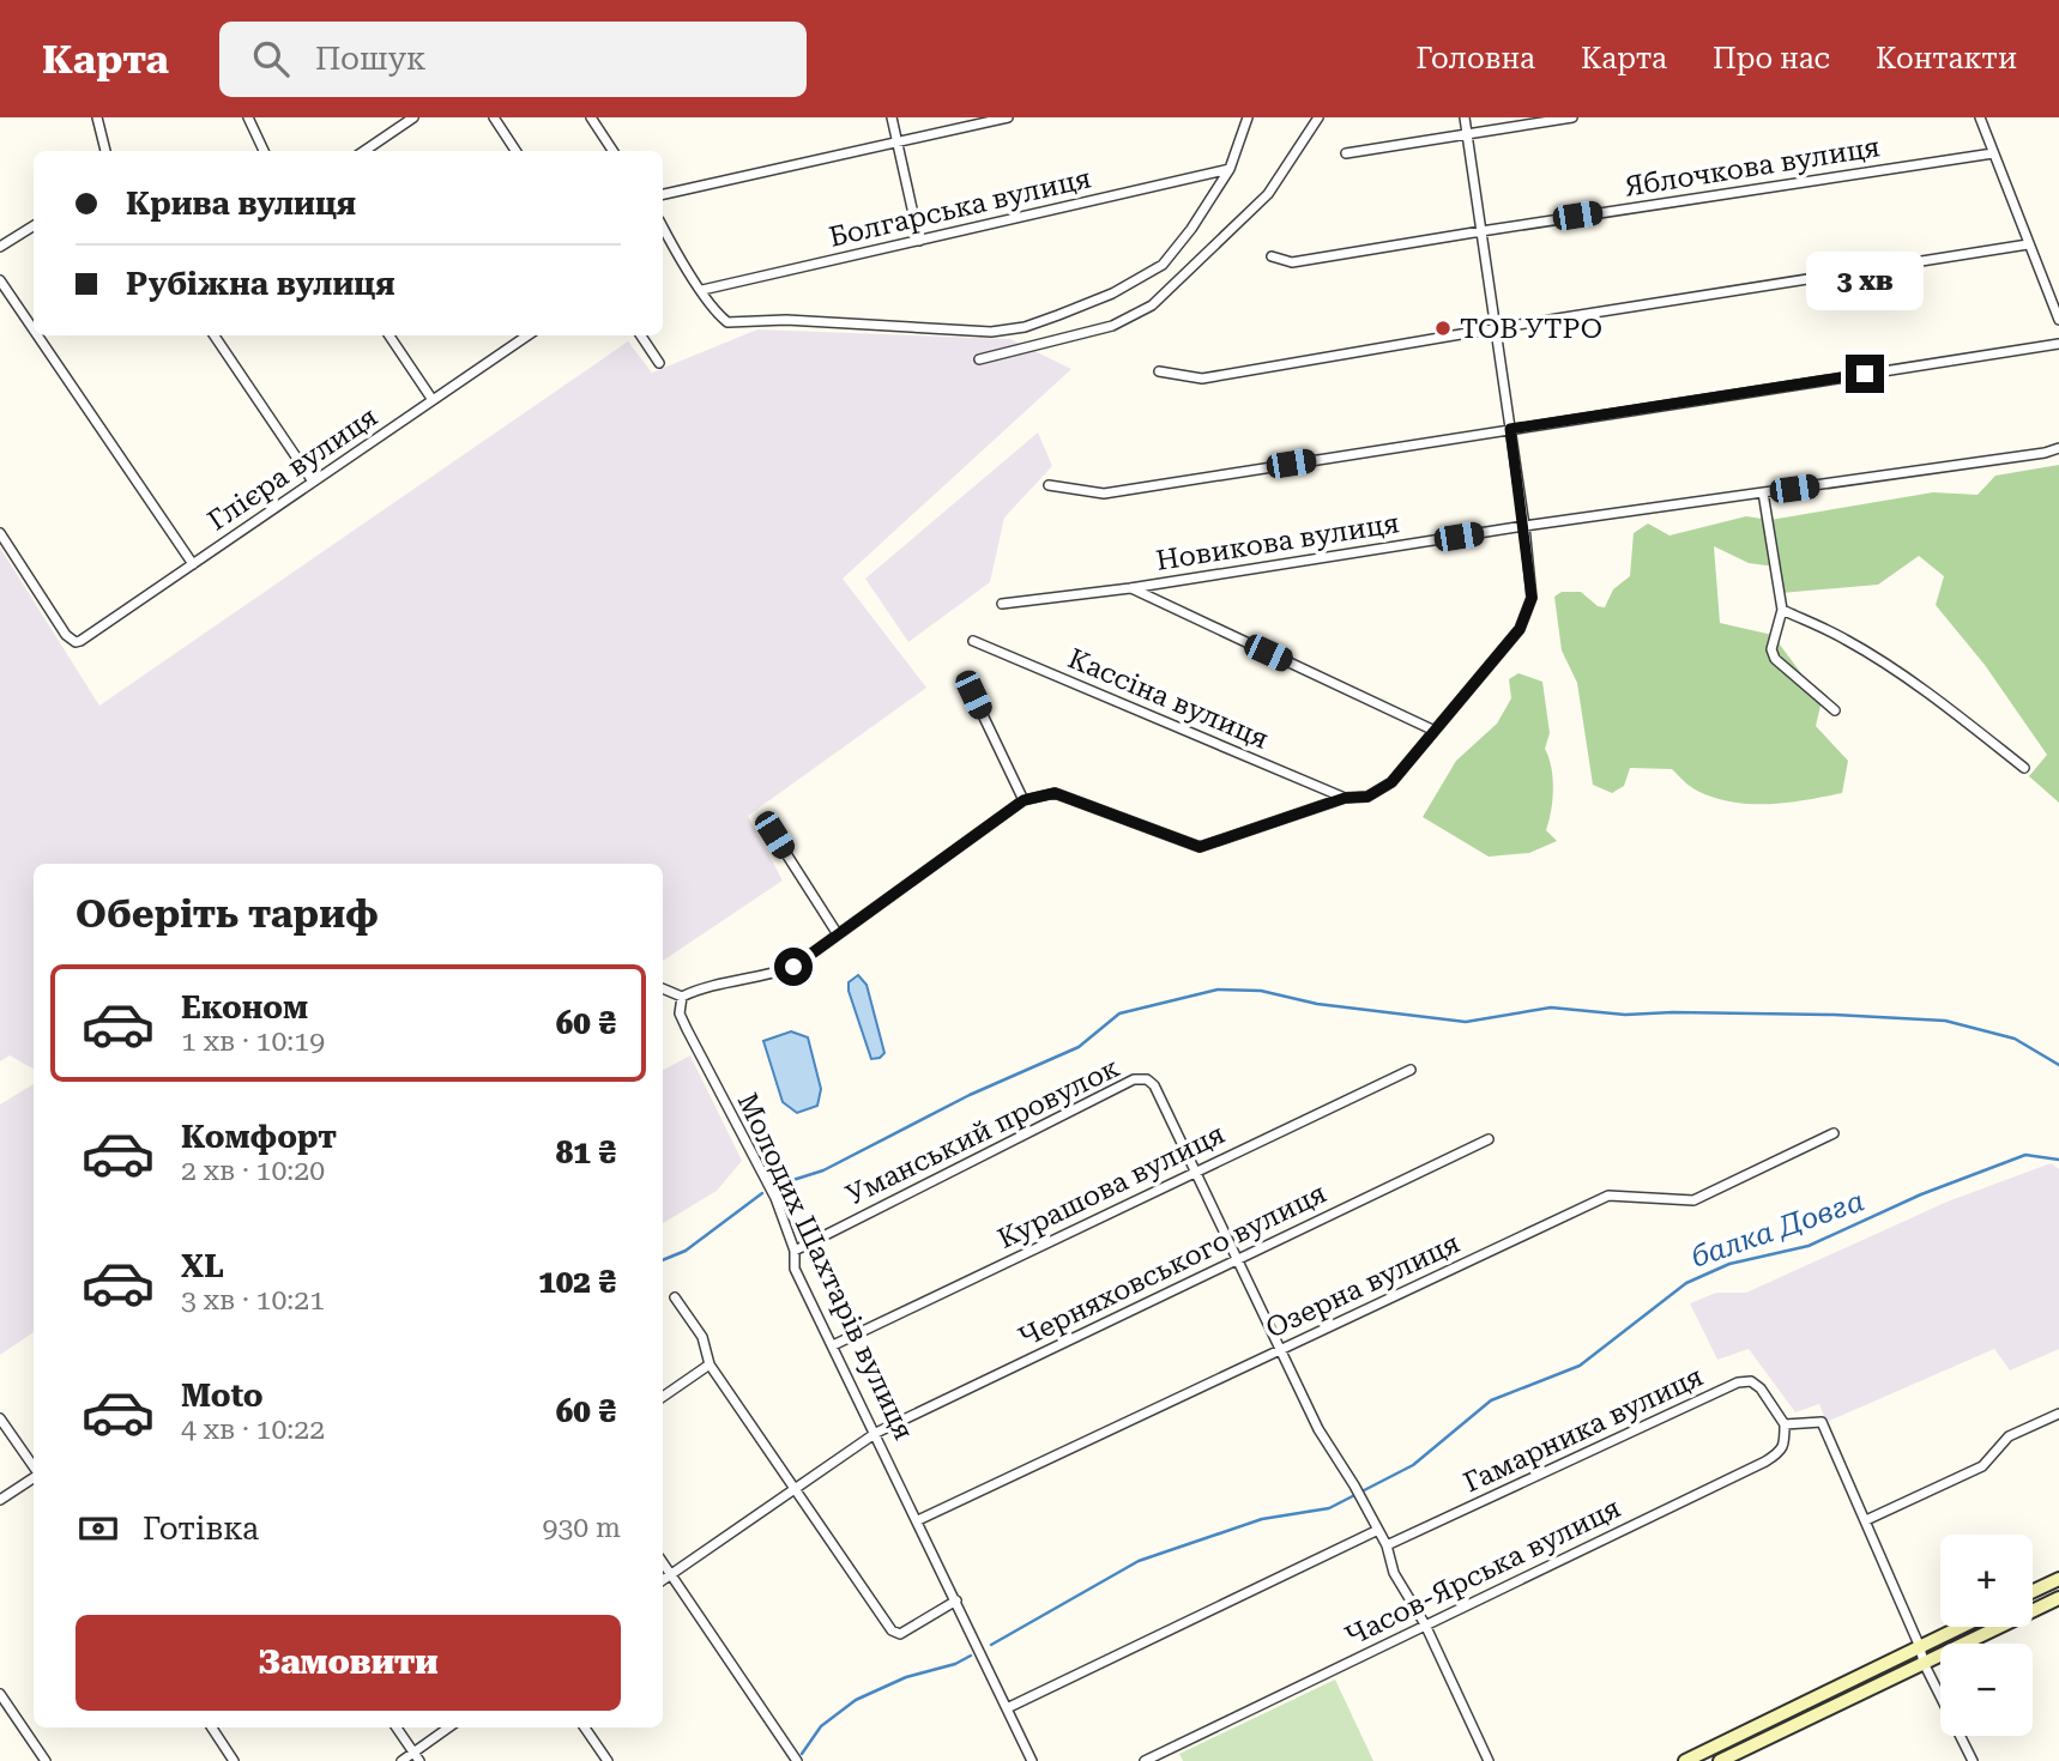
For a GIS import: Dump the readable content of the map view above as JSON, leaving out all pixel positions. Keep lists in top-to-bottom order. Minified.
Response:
{"streets":{"street":["Яблочкова вулиця","Болгарська вулиця","Глієра вулиця","Новикова вулиця","Кассіна вулиця","Уманський провулок","Курашова вулиця","Черняховського вулиця","Молодих Шахтарів вулиця","Озерна вулиця","Гамарника вулиця","Часов-Ярська вулиця"]},"crossings":[["Уманський провулок","Курашова вулиця"],["Уманський провулок","Молодих Шахтарів вулиця"],["Курашова вулиця","Молодих Шахтарів вулиця"],["Черняховського вулиця","Молодих Шахтарів вулиця"],["Молодих Шахтарів вулиця","Озерна вулиця"],["Гамарника вулиця","Часов-Ярська вулиця"]],"water":["балка Довга"],"places":["ТОВ УТРО"],"page":{"header":"Карта","search":"Пошук","nav":["Головна","Карта","Про нас","Контакти"],"banner":["Крива вулиця","Рубіжна вулиця"],"bubble":"3 хв","heading":"Оберіть тариф","list":[{"name":"Економ","note":"1 хв · 10:19","value":"60 ₴"},{"name":"Комфорт","note":"2 хв · 10:20","value":"81 ₴"},{"name":"XL","note":"3 хв · 10:21","value":"102 ₴"},{"name":"Moto","note":"4 хв · 10:22","value":"60 ₴"}],"pay":["Готівка","930 m"],"map_buttons":["+","−"],"buttons":"Замовити"}}
